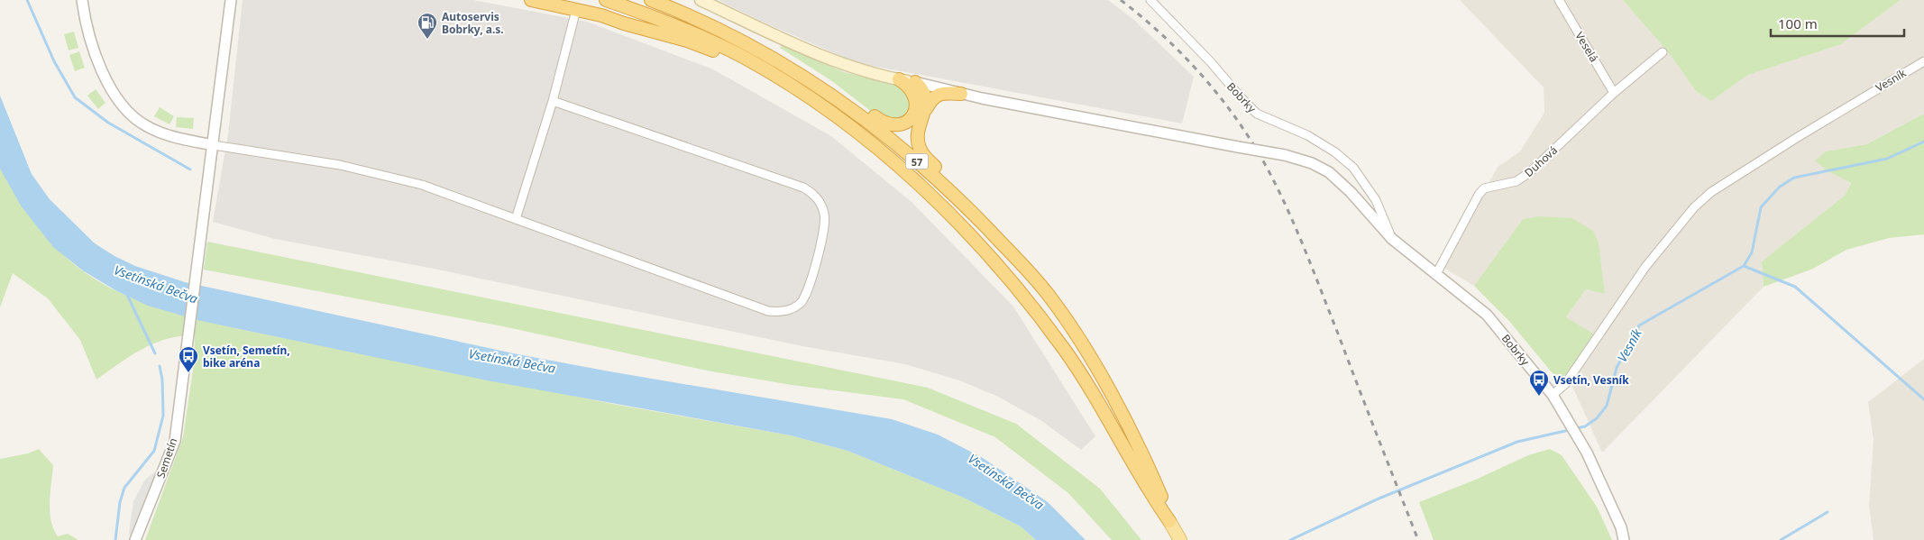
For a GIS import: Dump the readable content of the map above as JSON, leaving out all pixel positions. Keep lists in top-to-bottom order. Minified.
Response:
{"streets":{"highway":["57"],"street":["Veselá","Vesník","Bobrky","Duhová","Semetín"]},"crossings":[["Veselá","Duhová"],["Vesník","Bobrky"],["Bobrky","Duhová"]],"water":["Vsetínská Bečva","Vesník"],"places":{"fuel station":["Autoservis Bobrky, a.s."],"bus stop":["Vsetín, Semetín, bike aréna","Vsetín, Vesník"]},"scale_bar":"100 m"}
